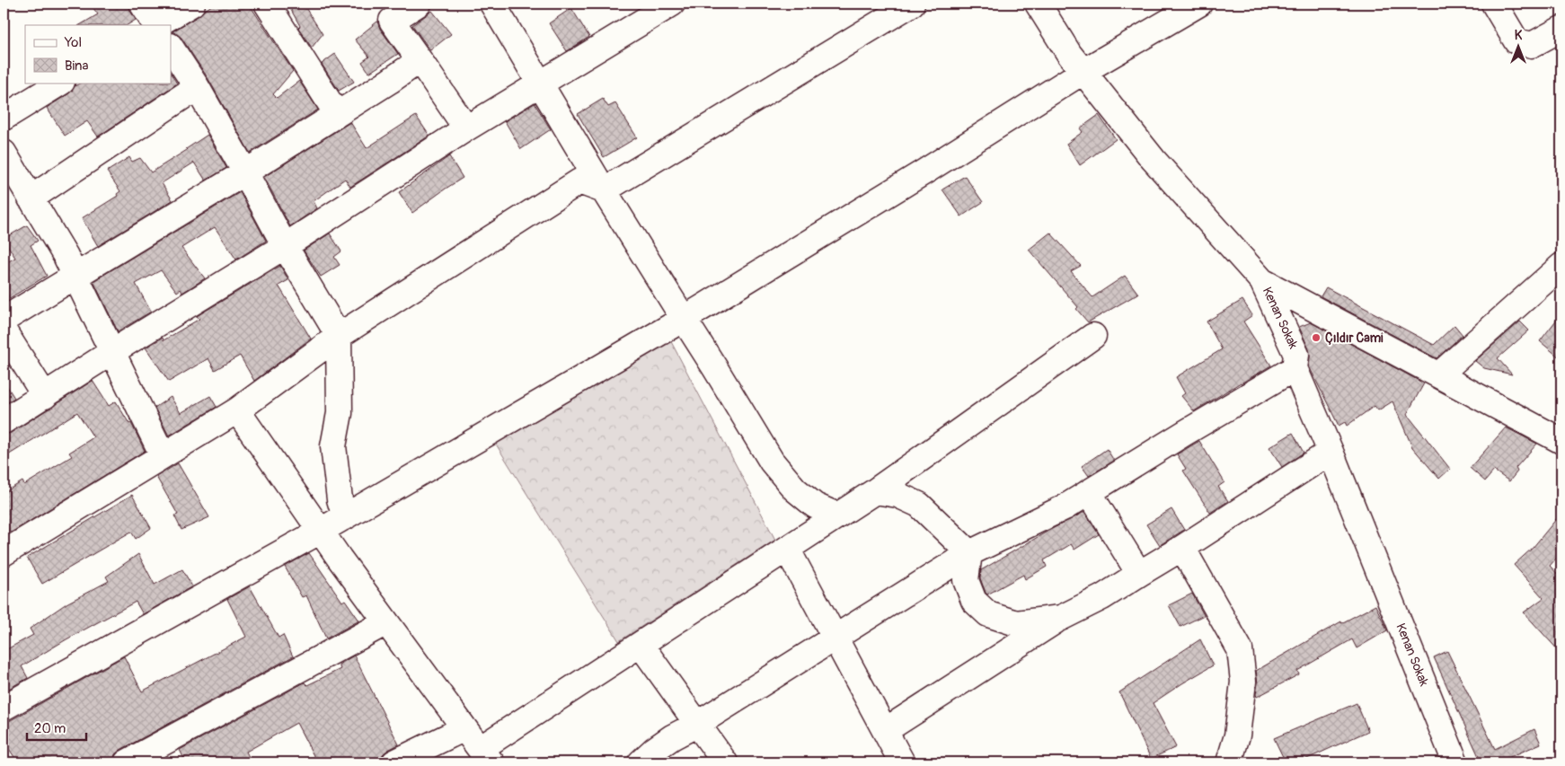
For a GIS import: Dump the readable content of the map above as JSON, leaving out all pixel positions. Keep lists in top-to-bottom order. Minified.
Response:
{"streets":{"street":["Kenan Sokak"]},"places":["Çıldır Cami"],"legend":["Yol","Bina"],"scale_bar":"20 m","north":"top"}
